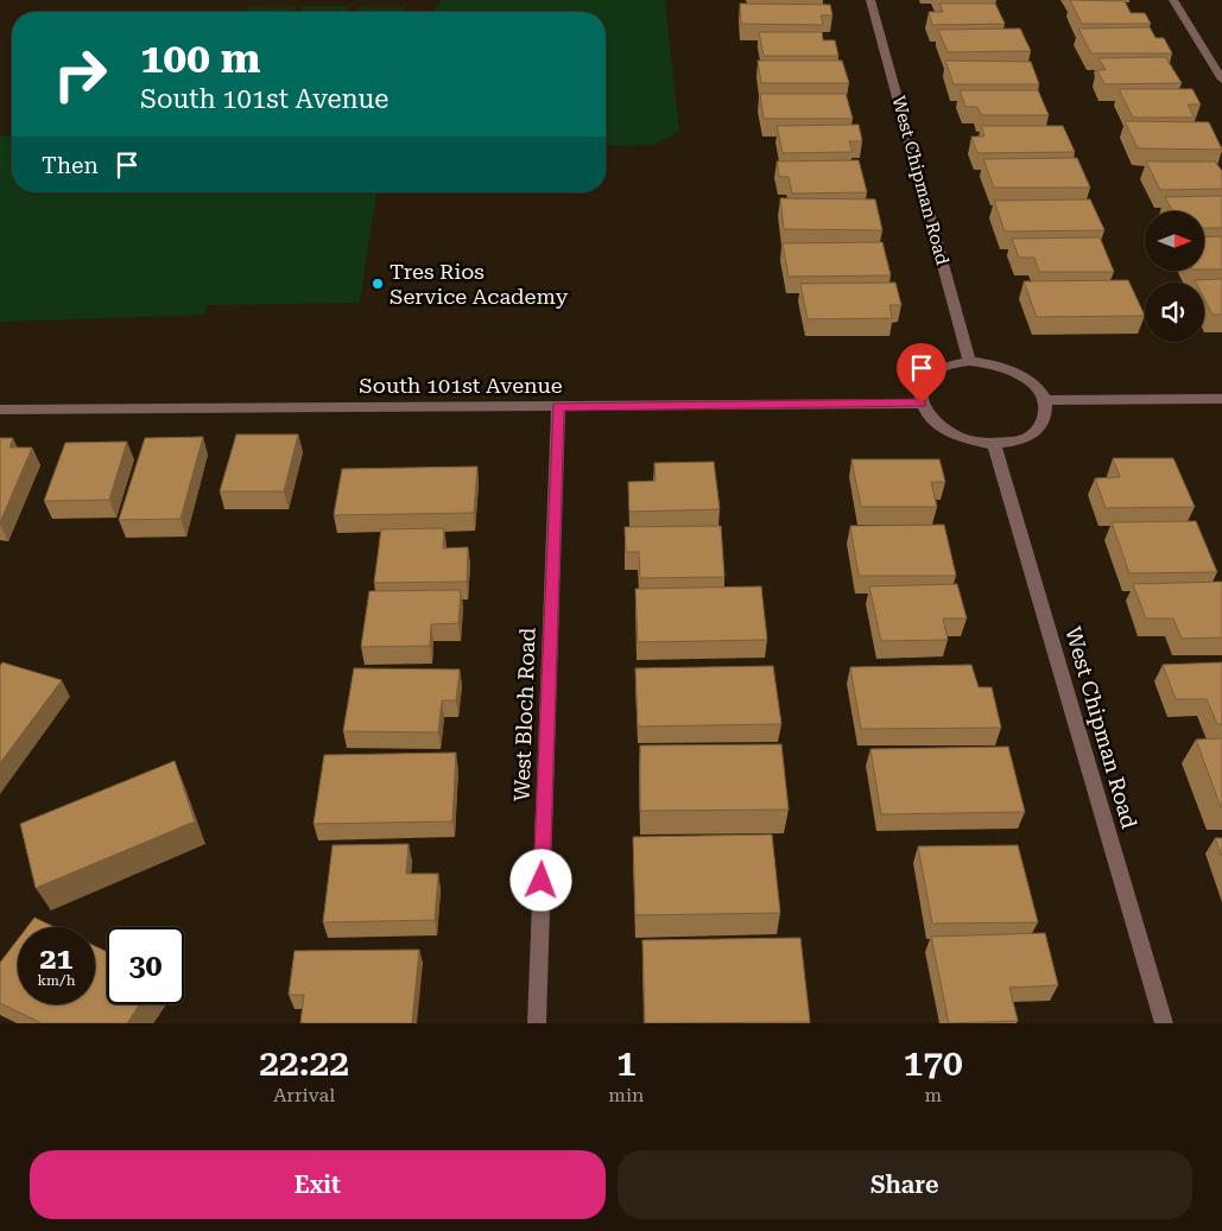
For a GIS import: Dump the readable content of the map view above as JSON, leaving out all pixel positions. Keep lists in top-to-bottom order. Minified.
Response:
{"streets":{"street":["West Chipman Road","South 101st Avenue","West Bloch Road"]},"crossings":[["West Chipman Road","South 101st Avenue"],["South 101st Avenue","West Bloch Road"]],"places":["Tres Rios Service Academy"],"north":"right","page":{"turn":["100 m","South 101st Avenue"],"then":"Then","speed":"21 km/h","limit":"30","eta":["22:22","Arrival","1","min","170","m"],"buttons":["Exit","Share"]}}
